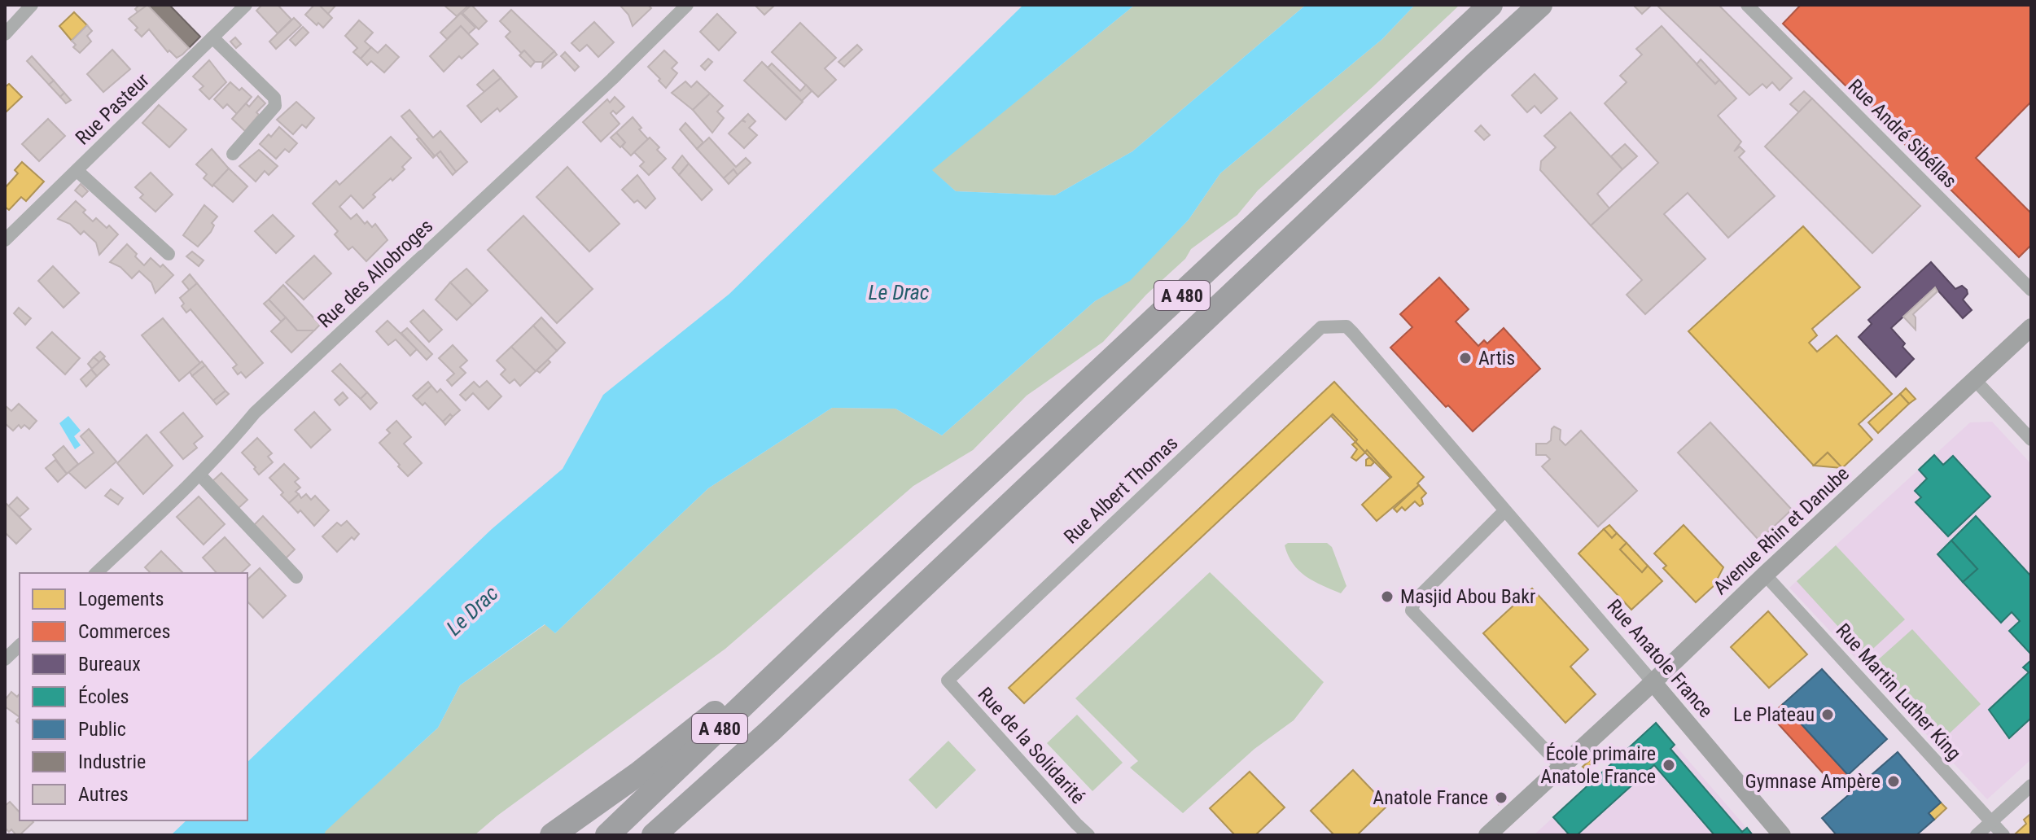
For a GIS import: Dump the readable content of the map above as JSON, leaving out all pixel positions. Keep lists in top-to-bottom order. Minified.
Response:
{"streets":{"highway":["A 480"],"street":["Rue Pasteur","Rue André Sibéllas","Rue des Allobroges","Rue Albert Thomas","Avenue Rhin et Danube","Rue Anatole France","Rue Martin Luther King","Rue de la Solidarité"]},"crossings":[["Rue Albert Thomas","Rue Anatole France"],["Rue Albert Thomas","Rue de la Solidarité"],["Avenue Rhin et Danube","Rue Anatole France"],["Avenue Rhin et Danube","Rue Martin Luther King"]],"water":["Le Drac"],"places":["Artis","Masjid Abou Bakr","Le Plateau","École primaire Anatole France","Gymnase Ampère","Anatole France"],"legend":["Logements","Commerces","Bureaux","Écoles","Public","Industrie","Autres"]}
